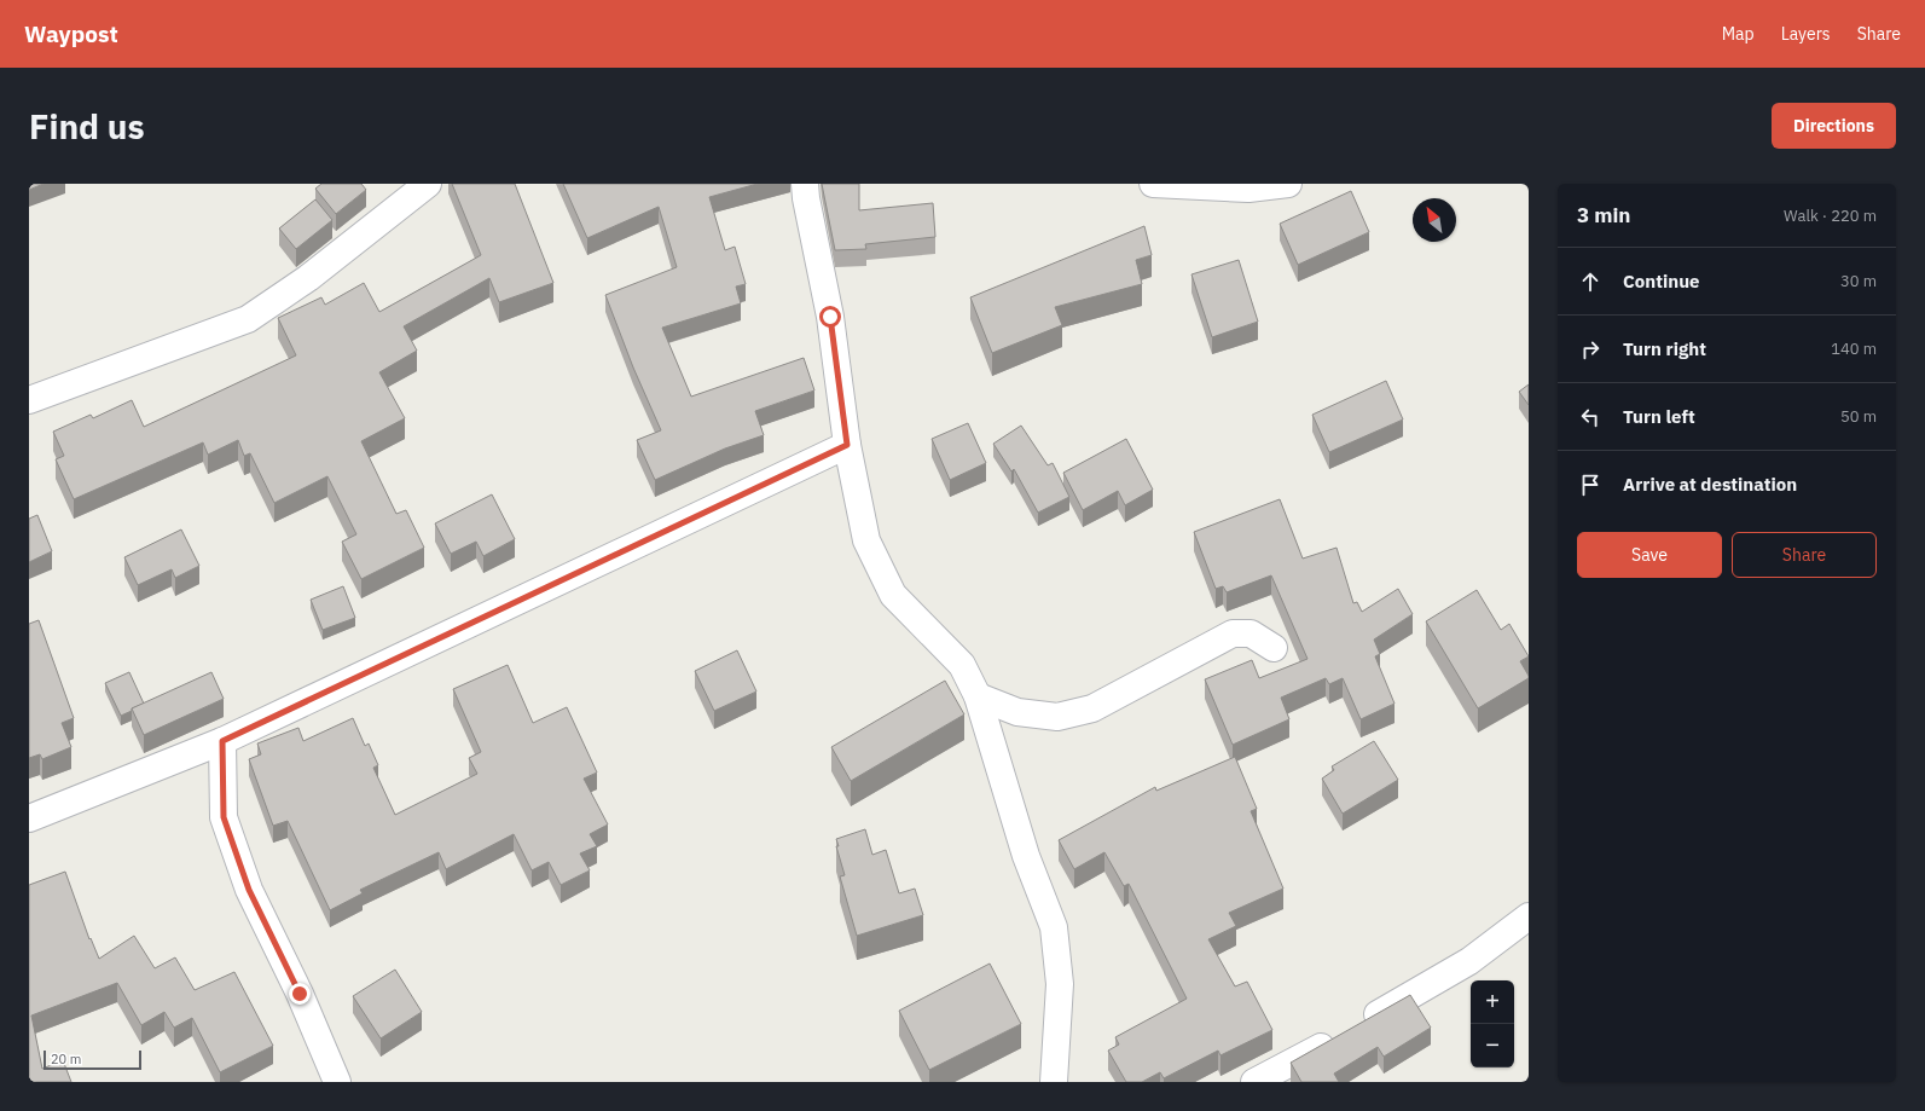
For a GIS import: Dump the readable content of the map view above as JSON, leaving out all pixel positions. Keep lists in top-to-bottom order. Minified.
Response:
{"scale_bar":"20 m","north":"top left","page":{"header":"Waypost","nav":["Map","Layers","Share"],"buttons":["Directions",["Save","Share"]],"title":"Find us","heading":["3 min","Walk · 220 m"],"list":[["Continue","30 m"],["Turn right","140 m"],["Turn left","50 m"],"Arrive at destination"],"map_buttons":["+","−"],"scale":"20 m"}}
